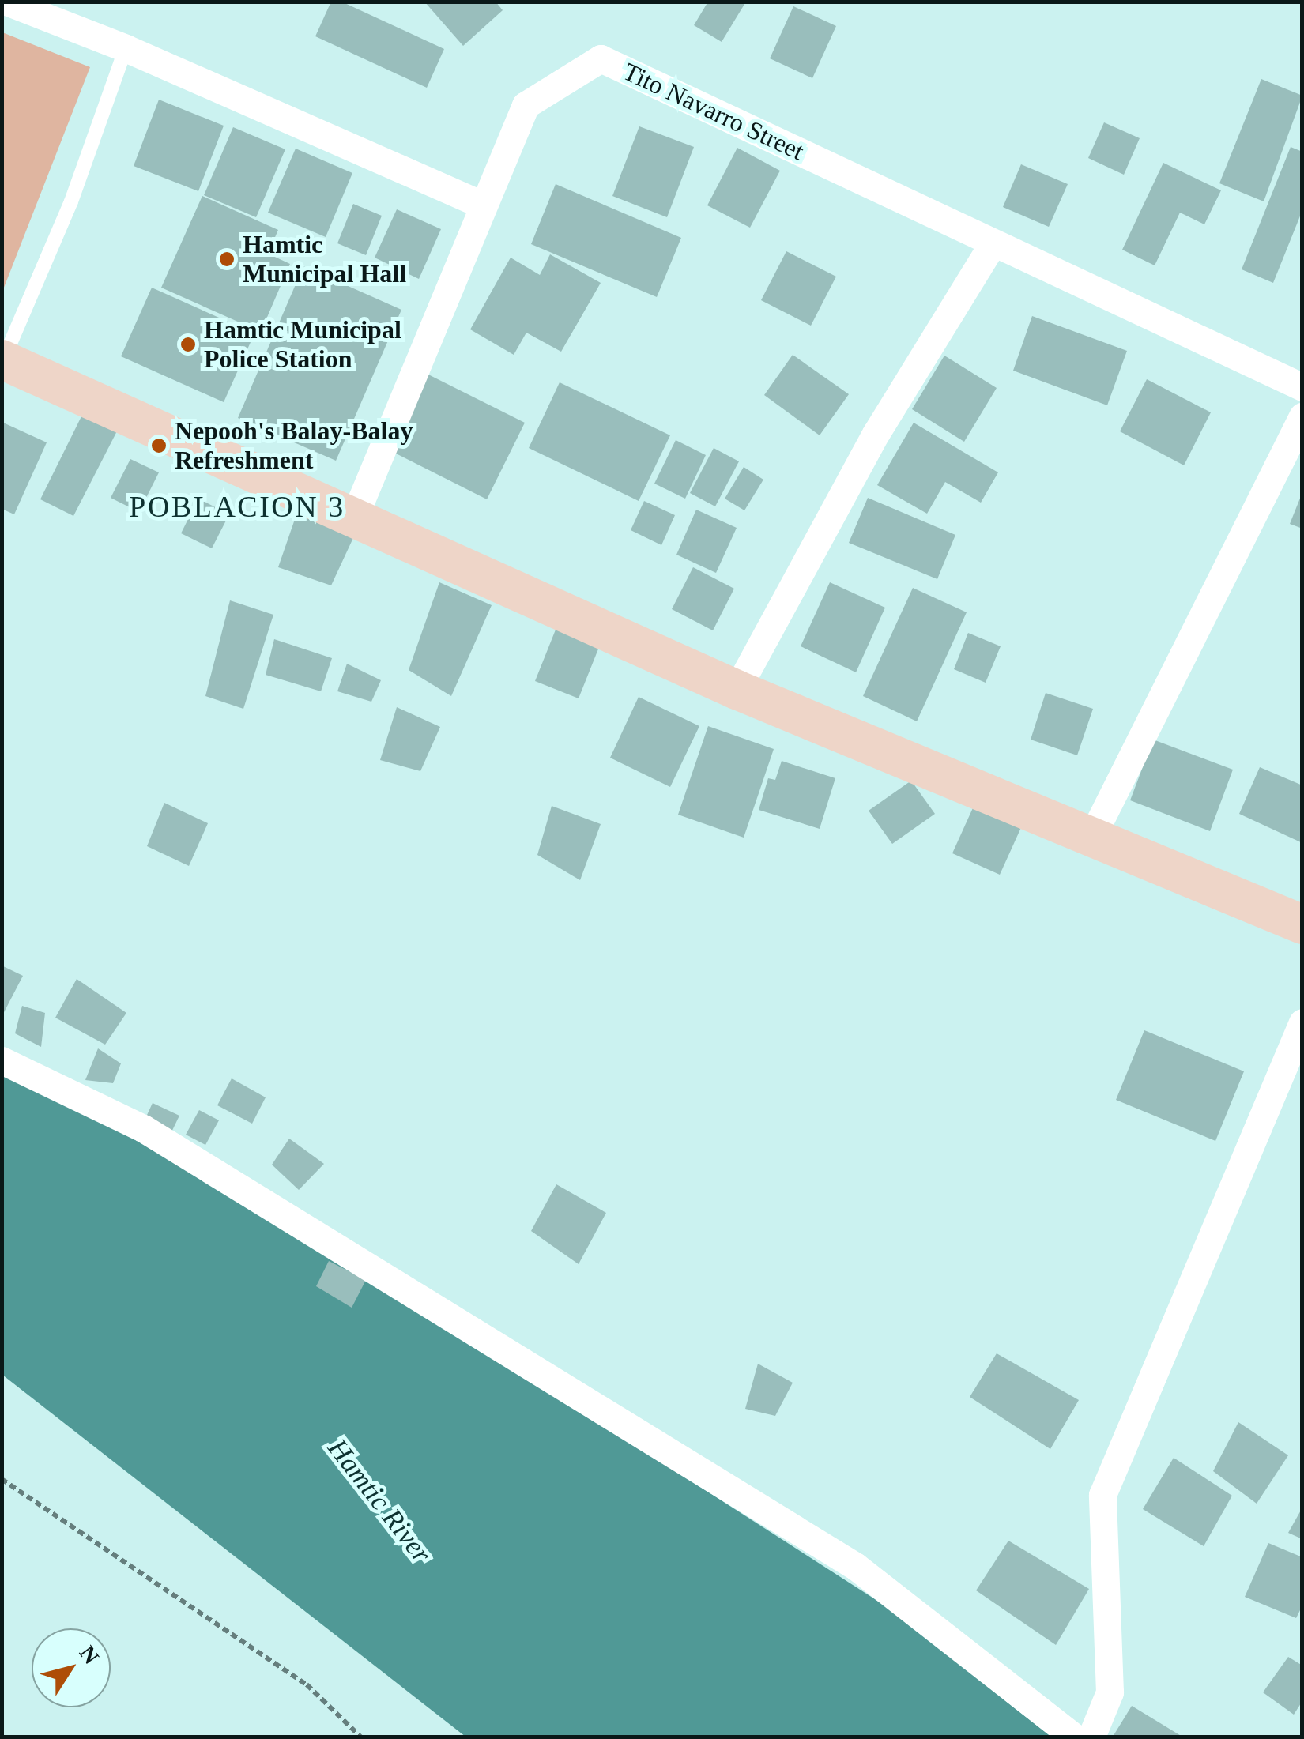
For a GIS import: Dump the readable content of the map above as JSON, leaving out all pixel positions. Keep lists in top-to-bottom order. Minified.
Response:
{"streets":{"street":["Tito Navarro Street"]},"districts":["POBLACION 3"],"water":["Hamtic River"],"places":["Hamtic Municipal Hall","Hamtic Municipal Police Station","Nepooh's Balay-Balay Refreshment"],"north":"top right"}
